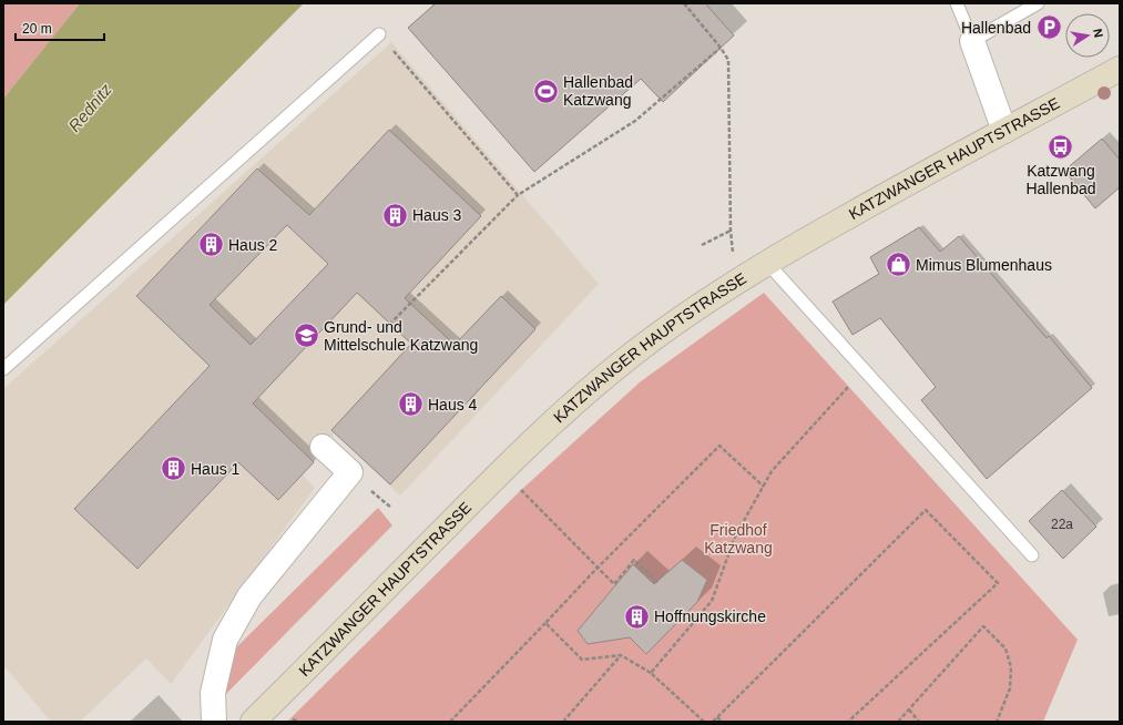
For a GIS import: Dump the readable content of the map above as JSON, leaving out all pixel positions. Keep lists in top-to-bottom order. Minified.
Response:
{"streets":{"main road":["KATZWANGER HAUPTSTRASSE"]},"water":["Rednitz"],"parks":["Friedhof Katzwang"],"places":{"parking":["Hallenbad"],"sports":["Hallenbad Katzwang"],"bus stop":["Katzwang Hallenbad"],"building":["Haus 3","Haus 2","Haus 4","Haus 1","Hoffnungskirche"],"shop":["Mimus Blumenhaus"],"school or university":["Grund- und Mittelschule Katzwang"]},"house_numbers":["22a"],"scale_bar":"20 m","north":"right"}
